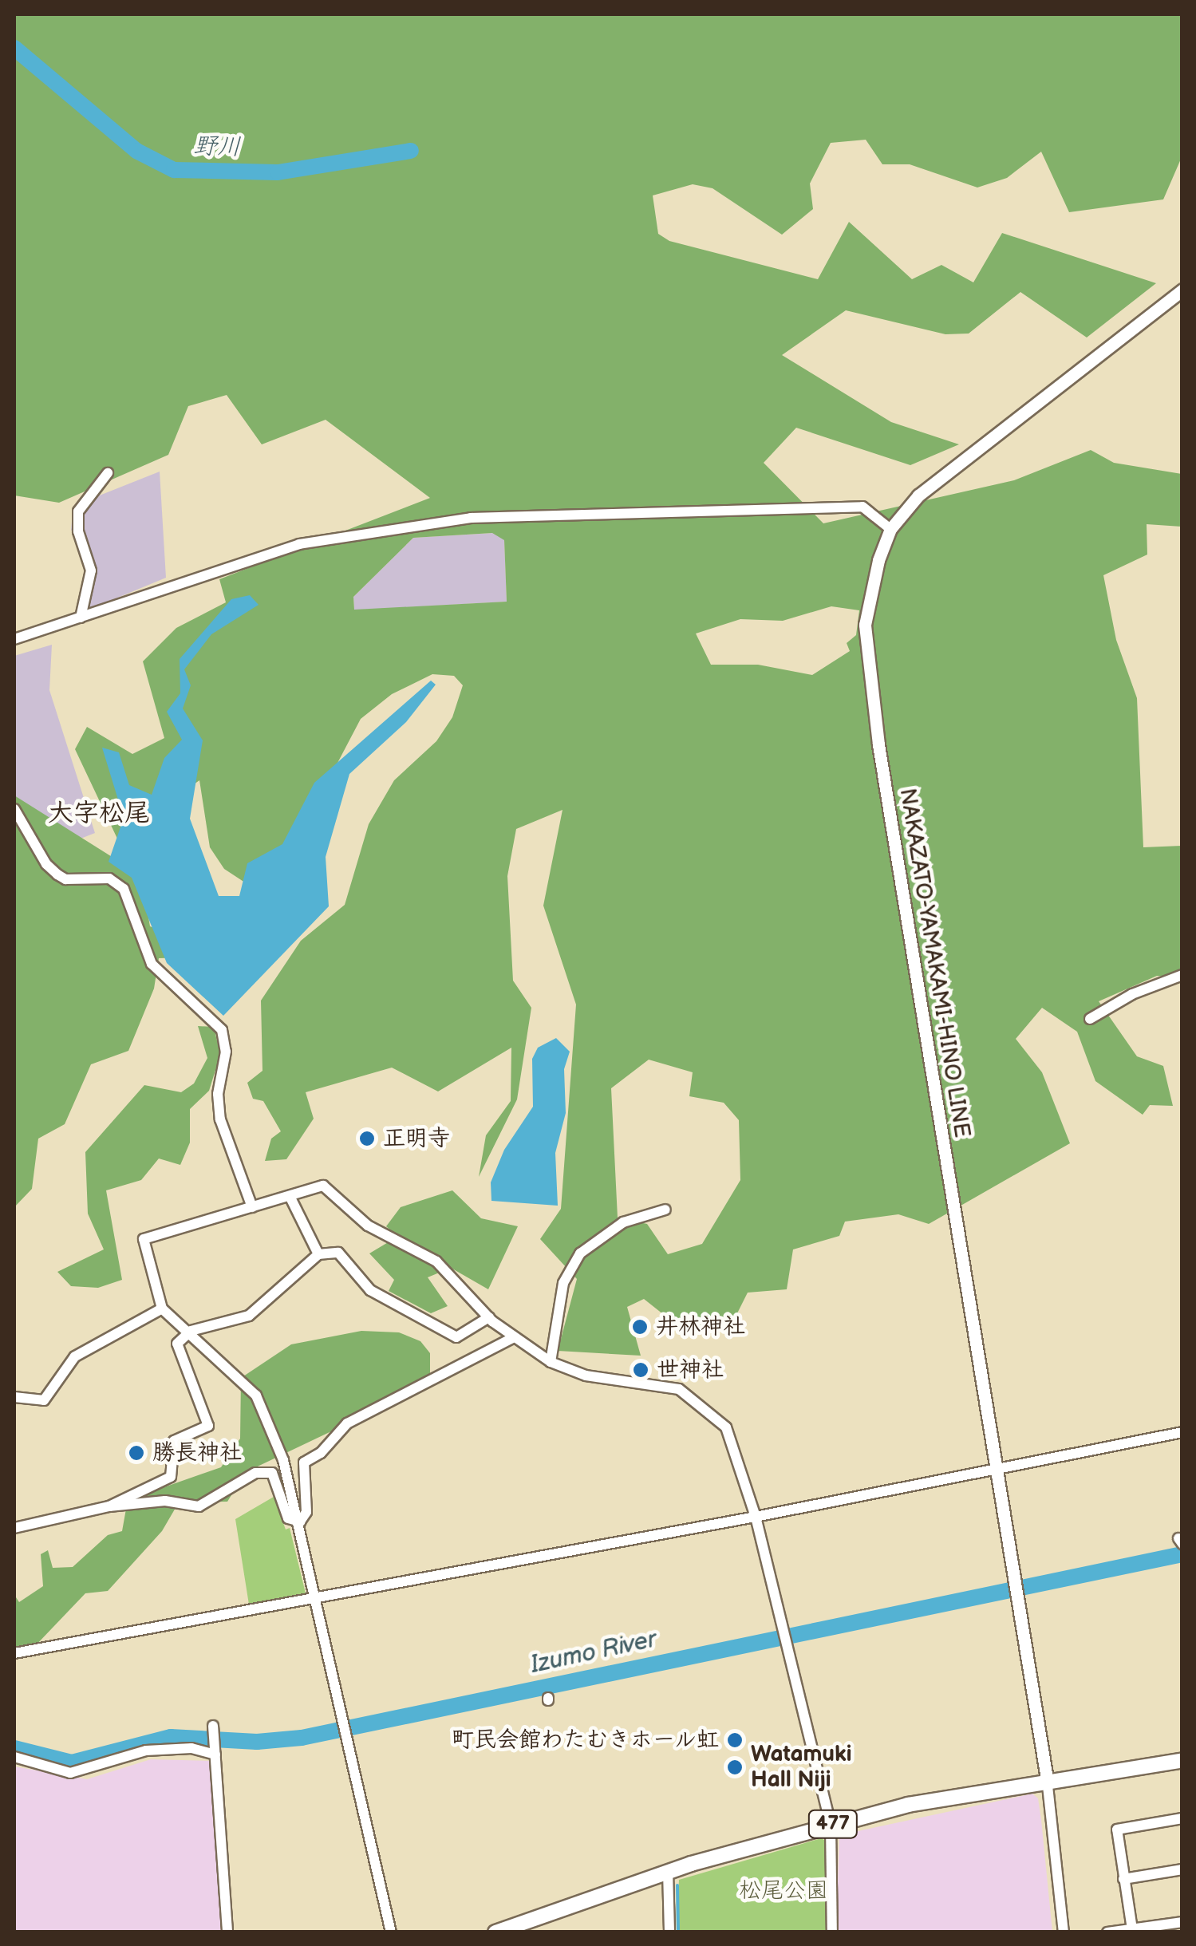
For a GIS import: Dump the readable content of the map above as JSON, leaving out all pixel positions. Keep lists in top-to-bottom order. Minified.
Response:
{"streets":{"highway":["477"],"main road":["NAKAZATO-YAMAKAMI-HINO LINE"]},"crossings":[["NAKAZATO-YAMAKAMI-HINO LINE","477"]],"districts":["大字松尾"],"water":["野川","Izumo River"],"parks":["松尾公園"],"places":["正明寺","井林神社","世神社","勝長神社","町民会館わたむきホール虹","Watamuki Hall Niji"]}
